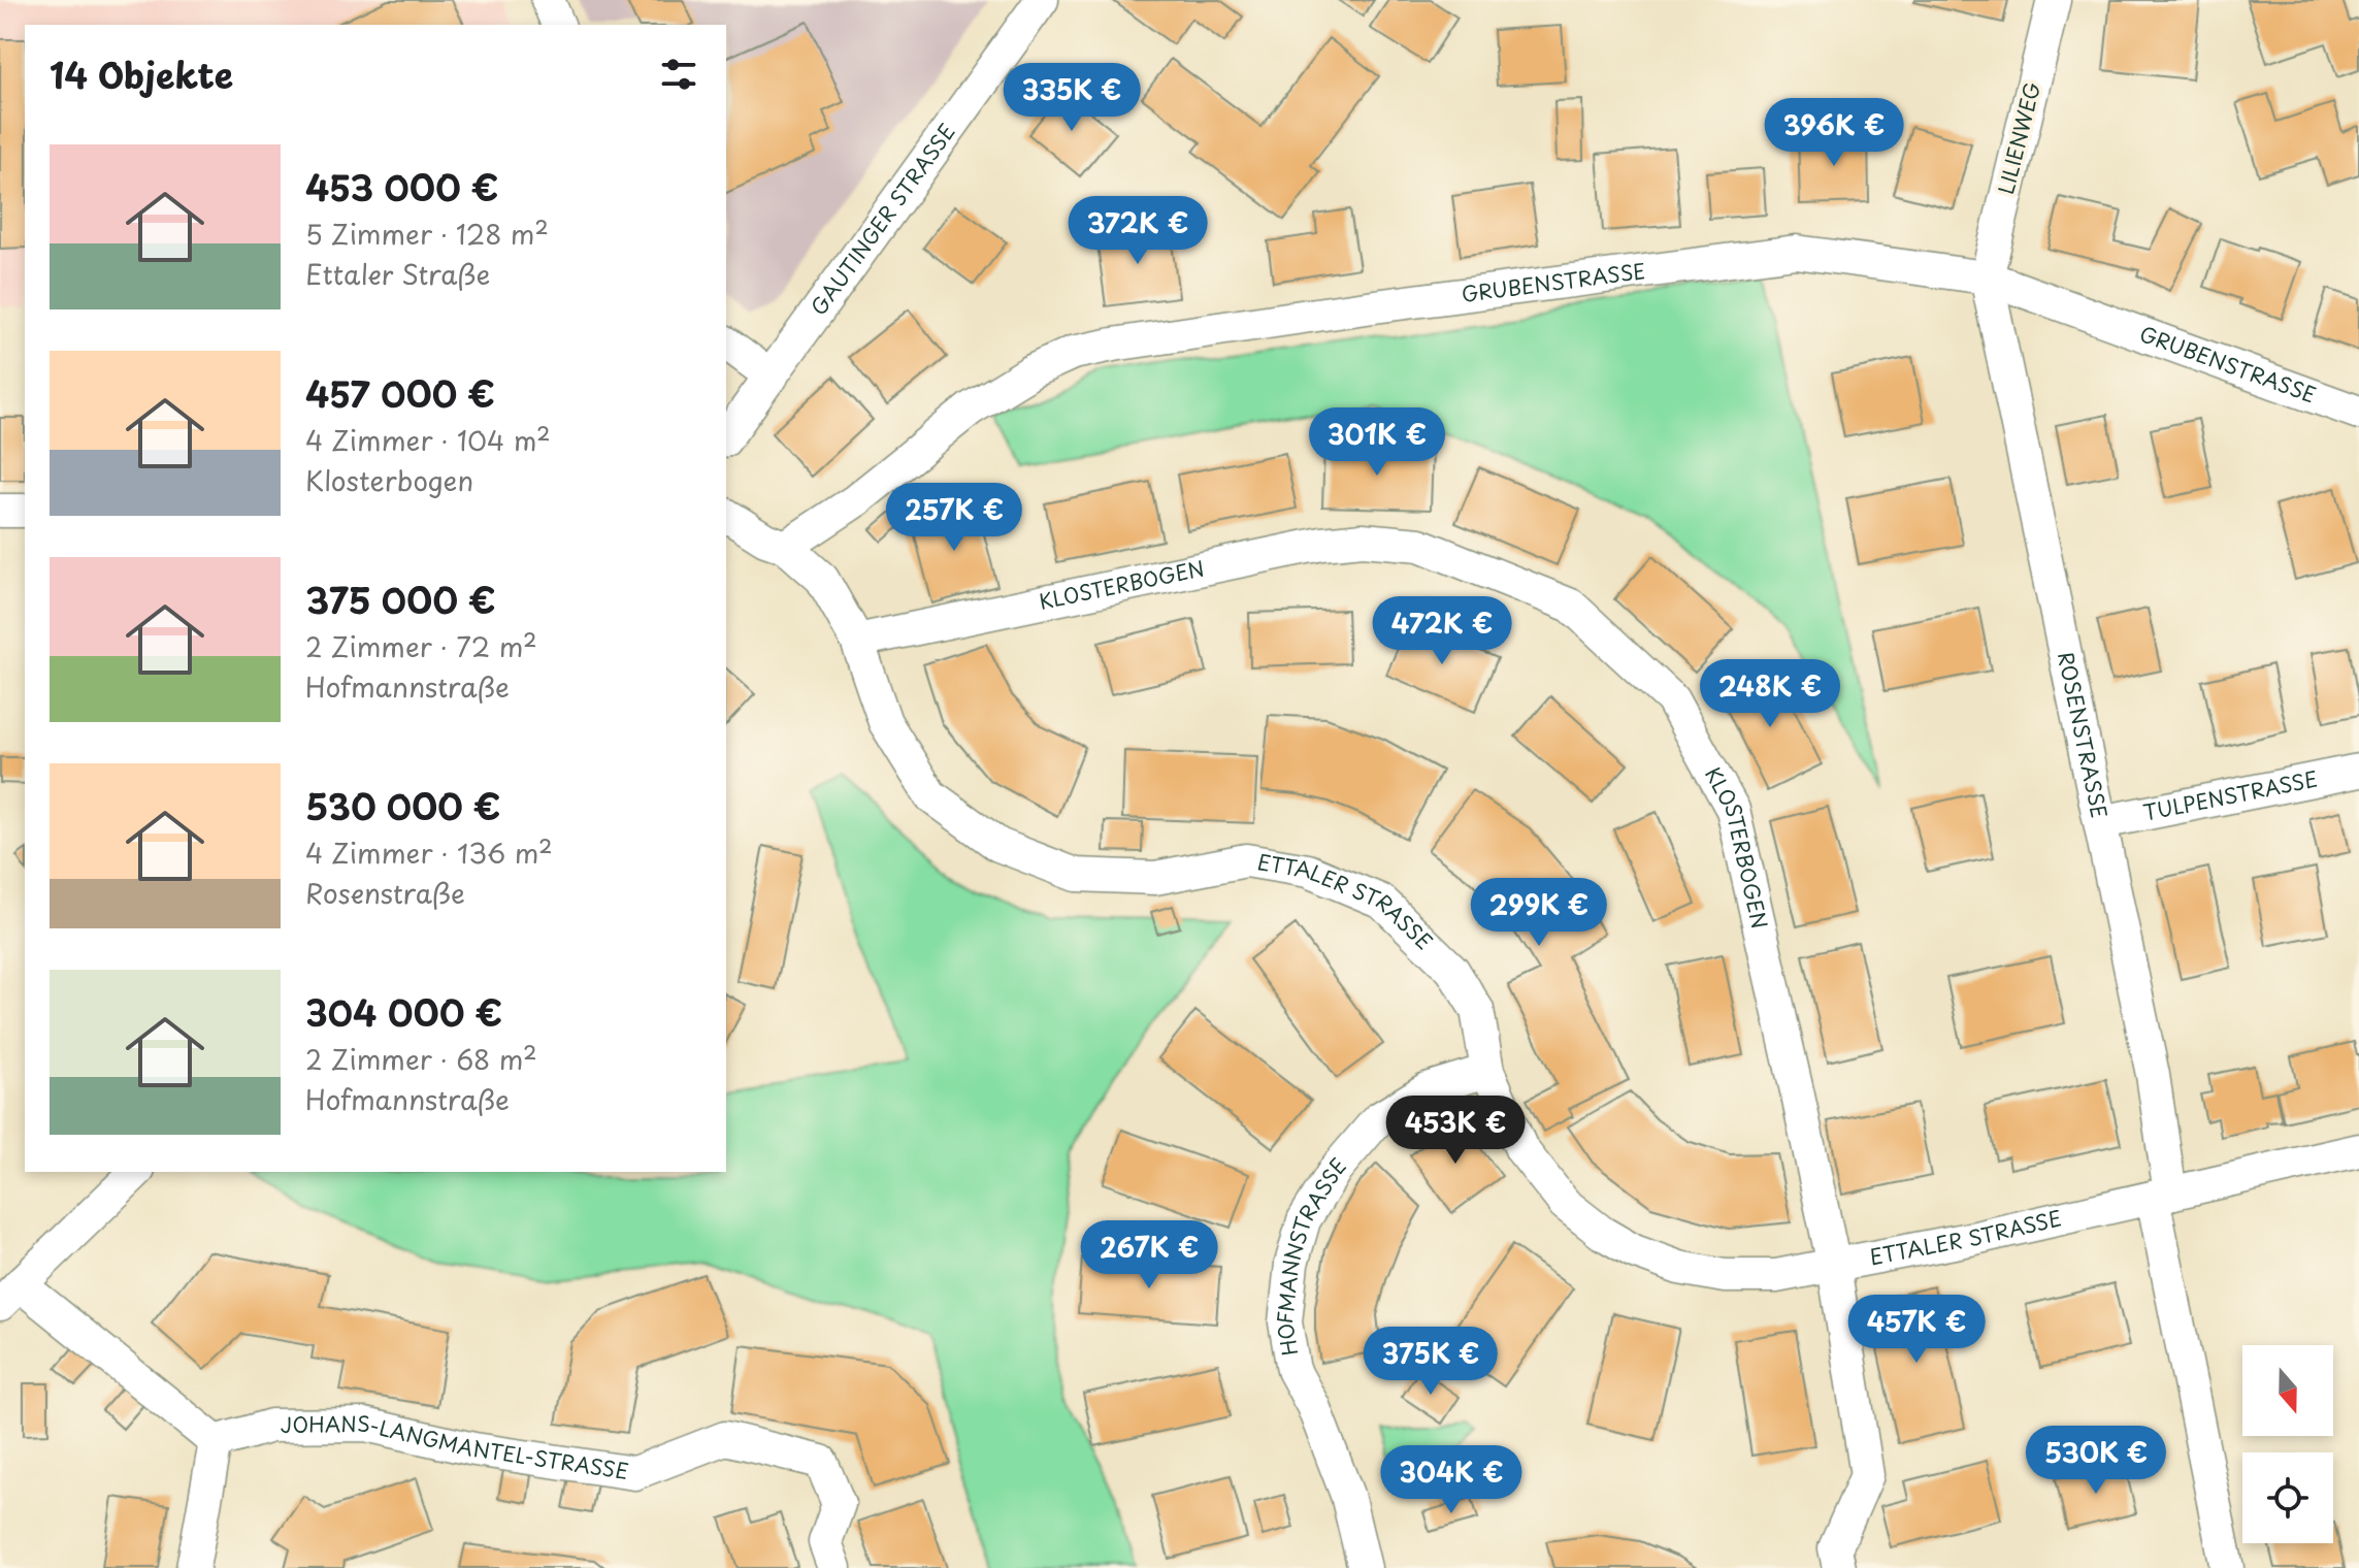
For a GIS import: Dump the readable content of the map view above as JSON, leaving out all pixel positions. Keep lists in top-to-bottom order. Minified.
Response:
{"streets":{"street":["LILIENWEG","GAUTINGER STRASSE","GRUBENSTRASSE","KLOSTERBOGEN","ROSENSTRASSE","TULPENSTRASSE","ETTALER STRASSE","HOFMANNSTRASSE","JOHANS-LANGMANTEL-STRASSE"]},"crossings":[["LILIENWEG","GRUBENSTRASSE"],["LILIENWEG","ROSENSTRASSE"],["GRUBENSTRASSE","ROSENSTRASSE"],["GRUBENSTRASSE","ETTALER STRASSE"],["KLOSTERBOGEN","ETTALER STRASSE"],["ROSENSTRASSE","TULPENSTRASSE"],["ROSENSTRASSE","ETTALER STRASSE"],["ETTALER STRASSE","HOFMANNSTRASSE"]],"north":"bottom","page":{"heading":"14 Objekte","price":["335K €","396K €","372K €","301K €","257K €","472K €","248K €","299K €","453K €","267K €","457K €","375K €","530K €","304K €"],"list":[{"name":"453 000 €","note":"5 Zimmer · 128 m² · Ettaler Straße"},{"name":"457 000 €","note":"4 Zimmer · 104 m² · Klosterbogen"},{"name":"375 000 €","note":"2 Zimmer · 72 m² · Hofmannstraße"},{"name":"530 000 €","note":"4 Zimmer · 136 m² · Rosenstraße"},{"name":"304 000 €","note":"2 Zimmer · 68 m² · Hofmannstraße"}]}}
